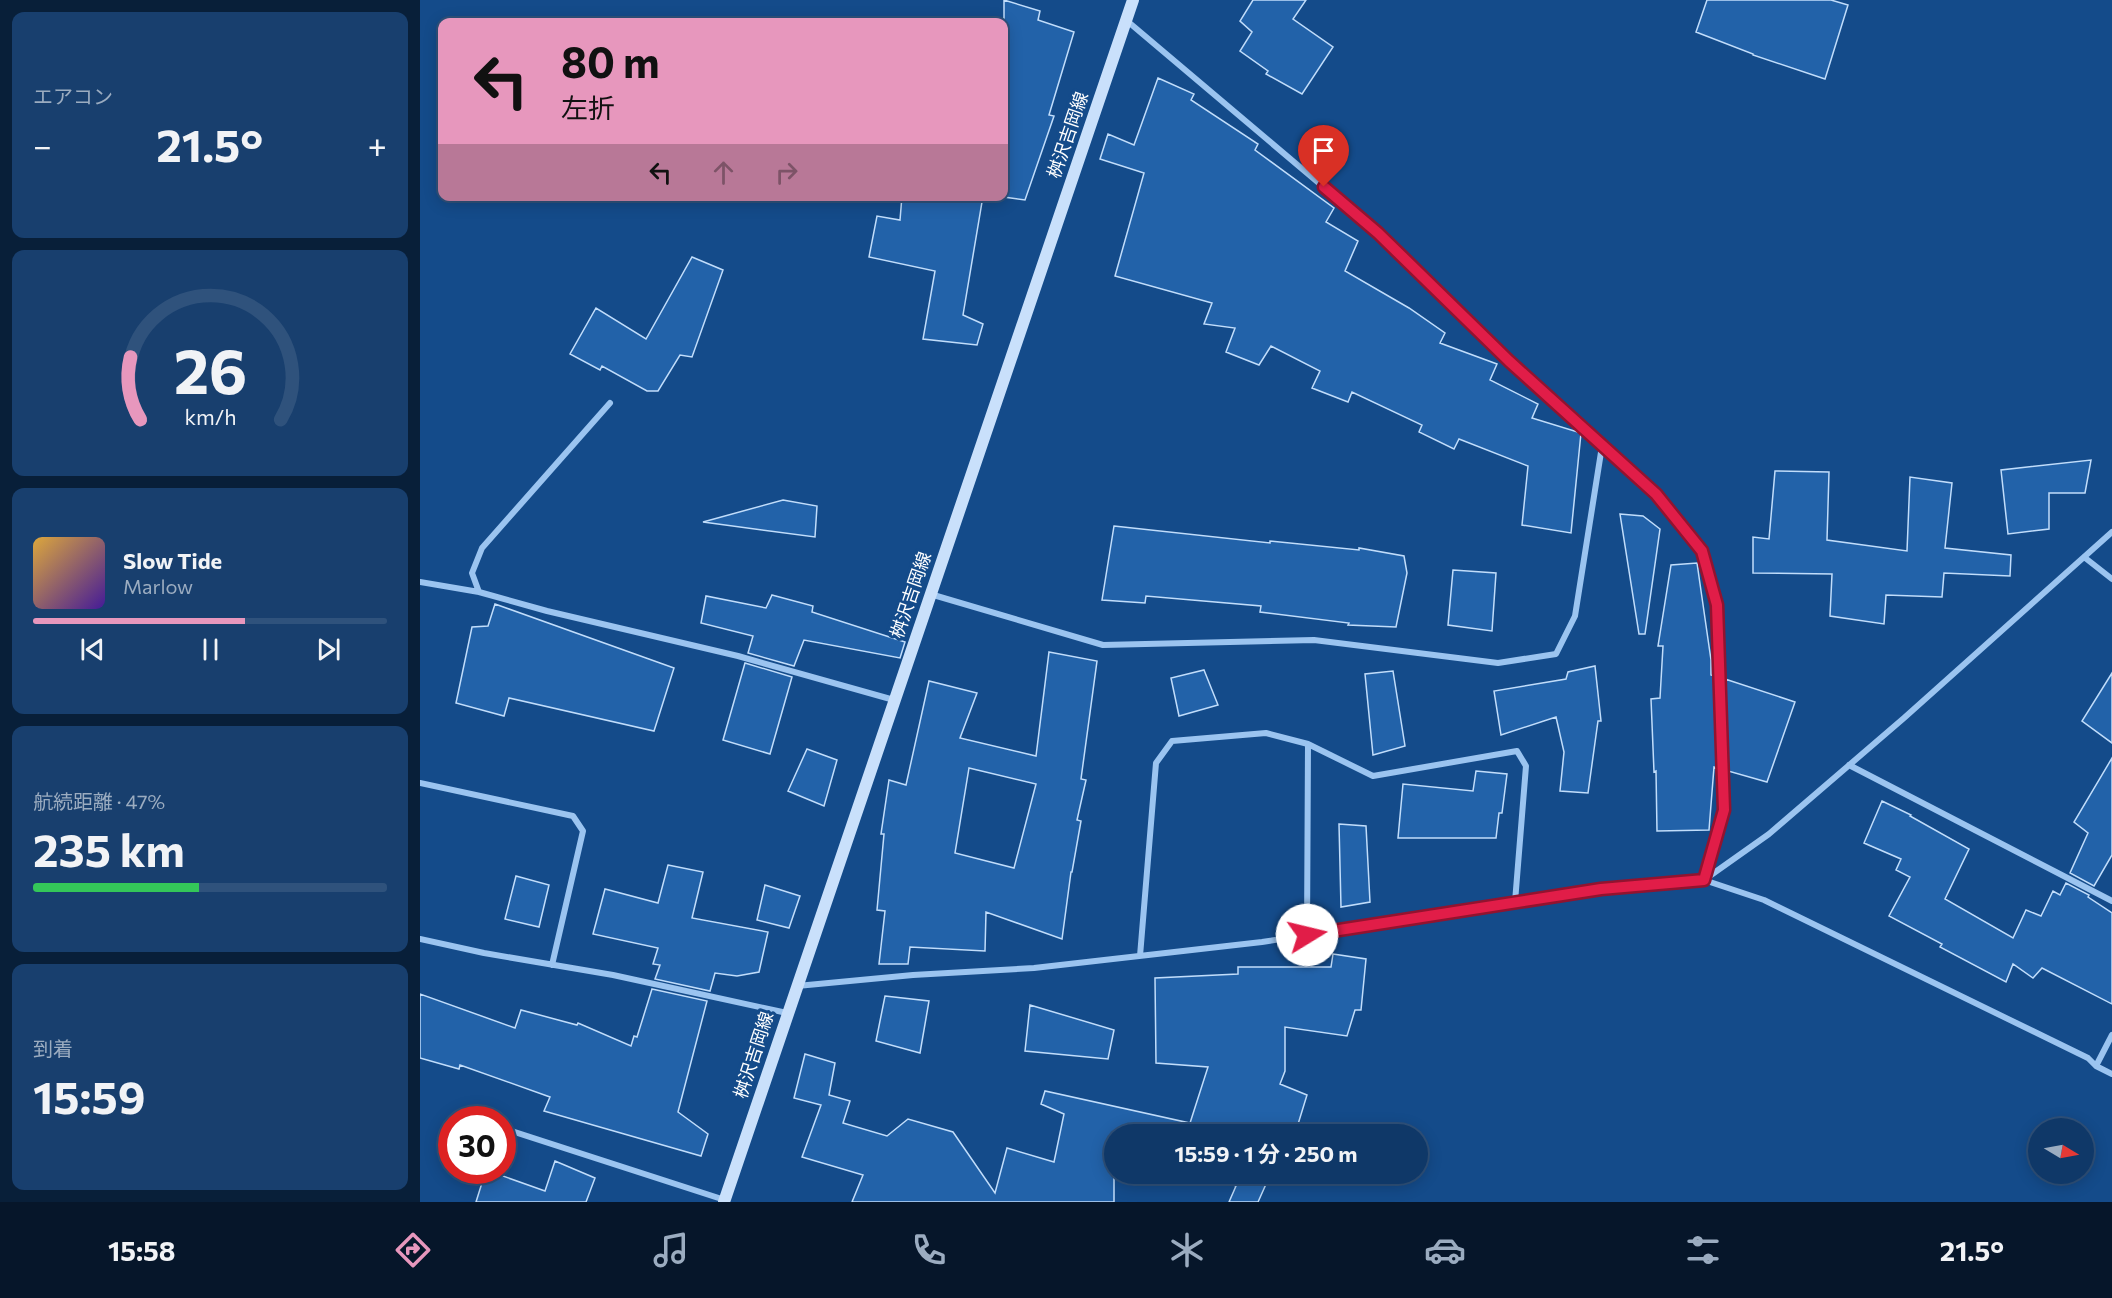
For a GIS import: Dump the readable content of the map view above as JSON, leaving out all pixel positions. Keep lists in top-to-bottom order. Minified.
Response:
{"streets":{"main road":["桝沢吉岡線"]},"north":"right","page":{"tile":["エアコン",["航続距離 · 47%","235 km"],["到着","15:59"]],"turn":["80 m","左折"],"heat":["−","21.5°","+"],"song":["Slow Tide","Marlow"],"limit":"30","trip":"15:59 · 1 分 · 250 m","tabs":["15:58","21.5°"],"gauge":["26","km/h"]}}
